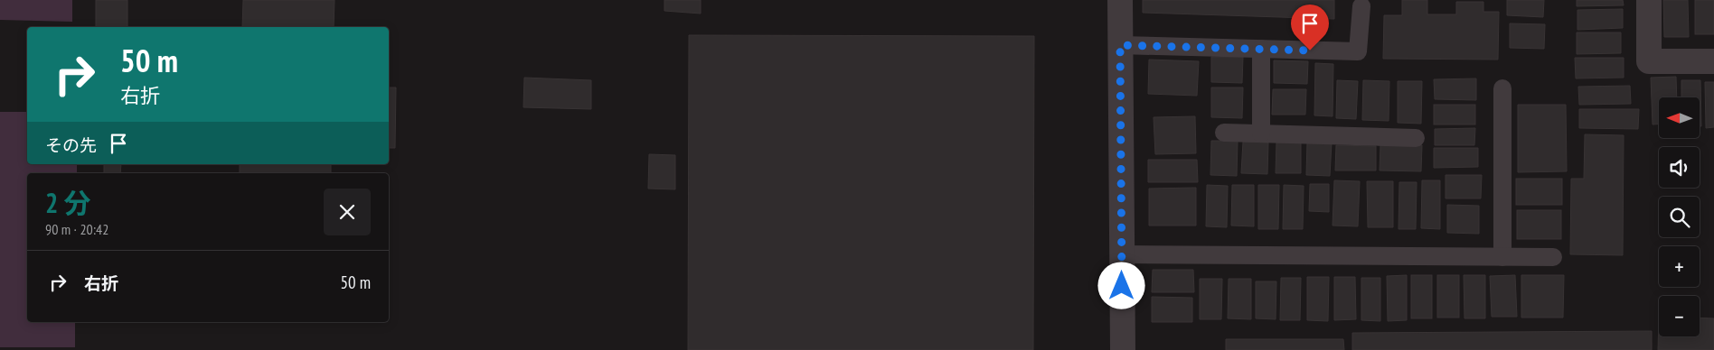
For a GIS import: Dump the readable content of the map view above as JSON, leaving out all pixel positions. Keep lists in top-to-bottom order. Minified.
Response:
{"north":"left","page":{"turn":["50 m","右折"],"map_buttons":["+","−"],"then":"その先","heading":["2 分","90 m · 20:42"],"list":[{"name":"右折","value":"50 m"}]}}
